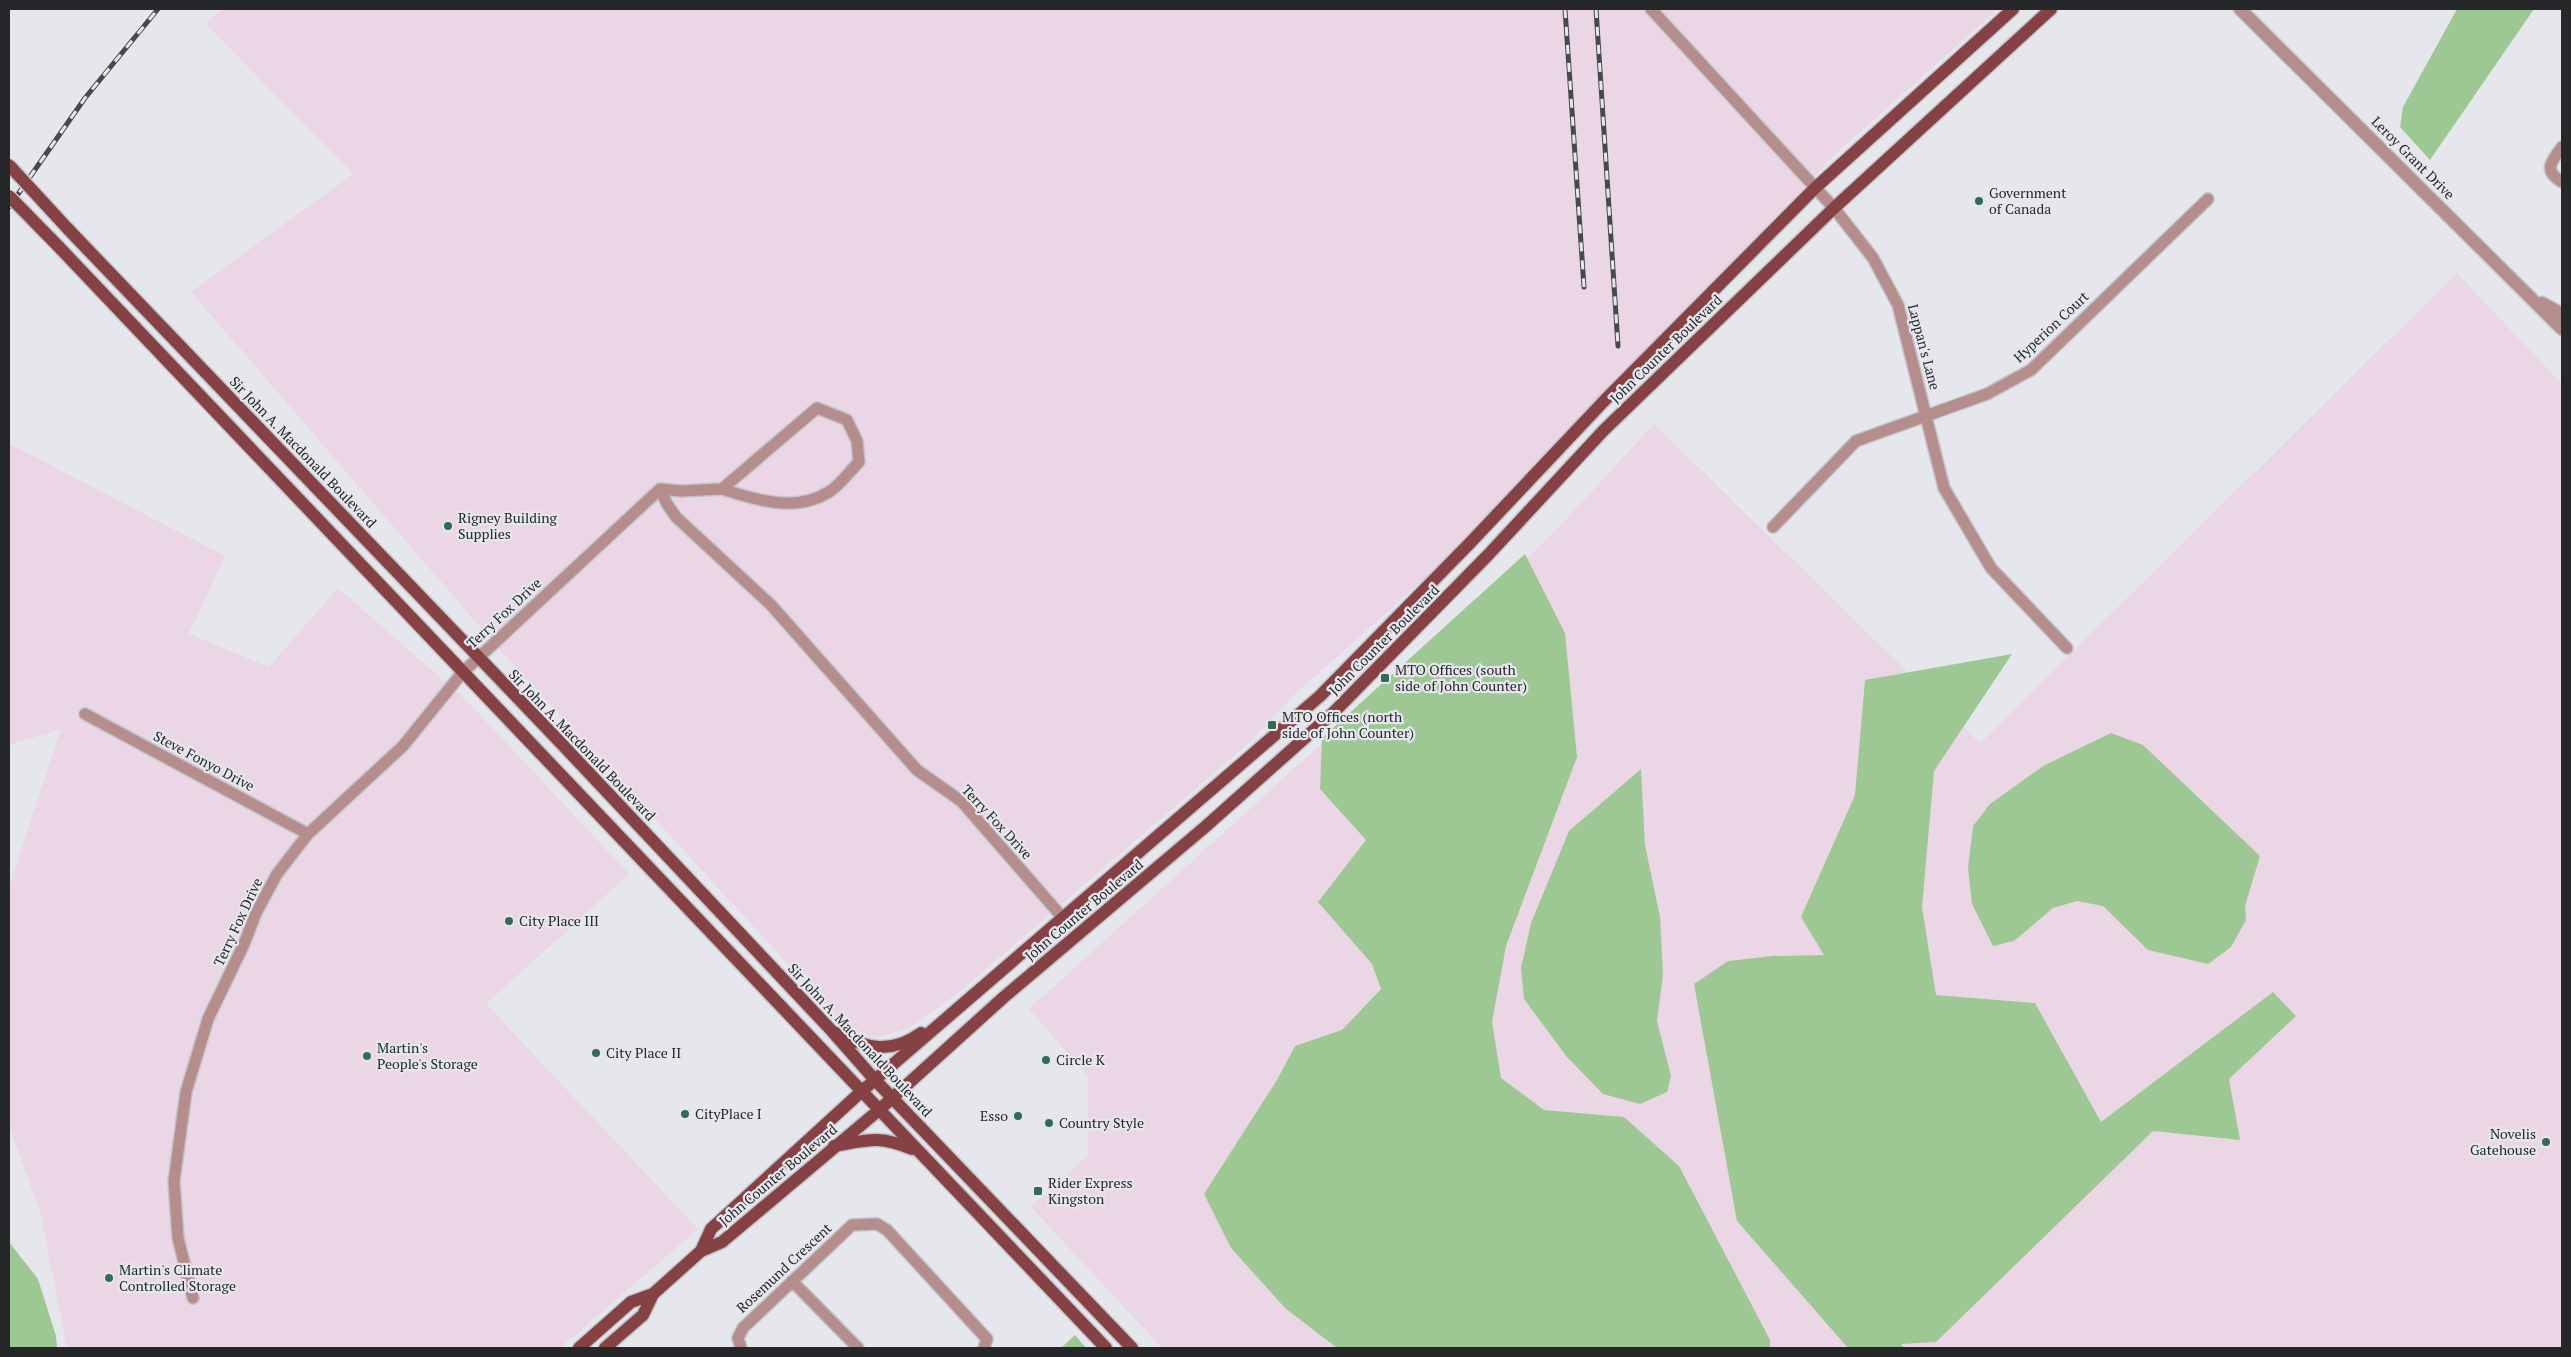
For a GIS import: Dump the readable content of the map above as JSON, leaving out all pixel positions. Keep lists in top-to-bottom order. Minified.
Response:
{"streets":{"main road":["John Counter Boulevard","Sir John A. Macdonald Boulevard"],"street":["Leroy Grant Drive","Hyperion Court","Lappan's Lane","Terry Fox Drive","Steve Fonyo Drive","Rosemund Crescent"]},"crossings":[["Hyperion Court","Lappan's Lane"],["Lappan's Lane","John Counter Boulevard"],["John Counter Boulevard","Sir John A. Macdonald Boulevard"],["John Counter Boulevard","Terry Fox Drive"],["Sir John A. Macdonald Boulevard","Terry Fox Drive"],["Terry Fox Drive","Steve Fonyo Drive"]],"places":{"other":["Government of Canada","Rigney Building Supplies","City Place III","City Place II","Martin's People's Storage","Circle K","CityPlace I","Esso","Country Style","Novelis Gatehouse","Martin's Climate Controlled Storage"],"transit":["MTO Offices (south side of John Counter)","MTO Offices (north side of John Counter)","Rider Express Kingston"]}}
